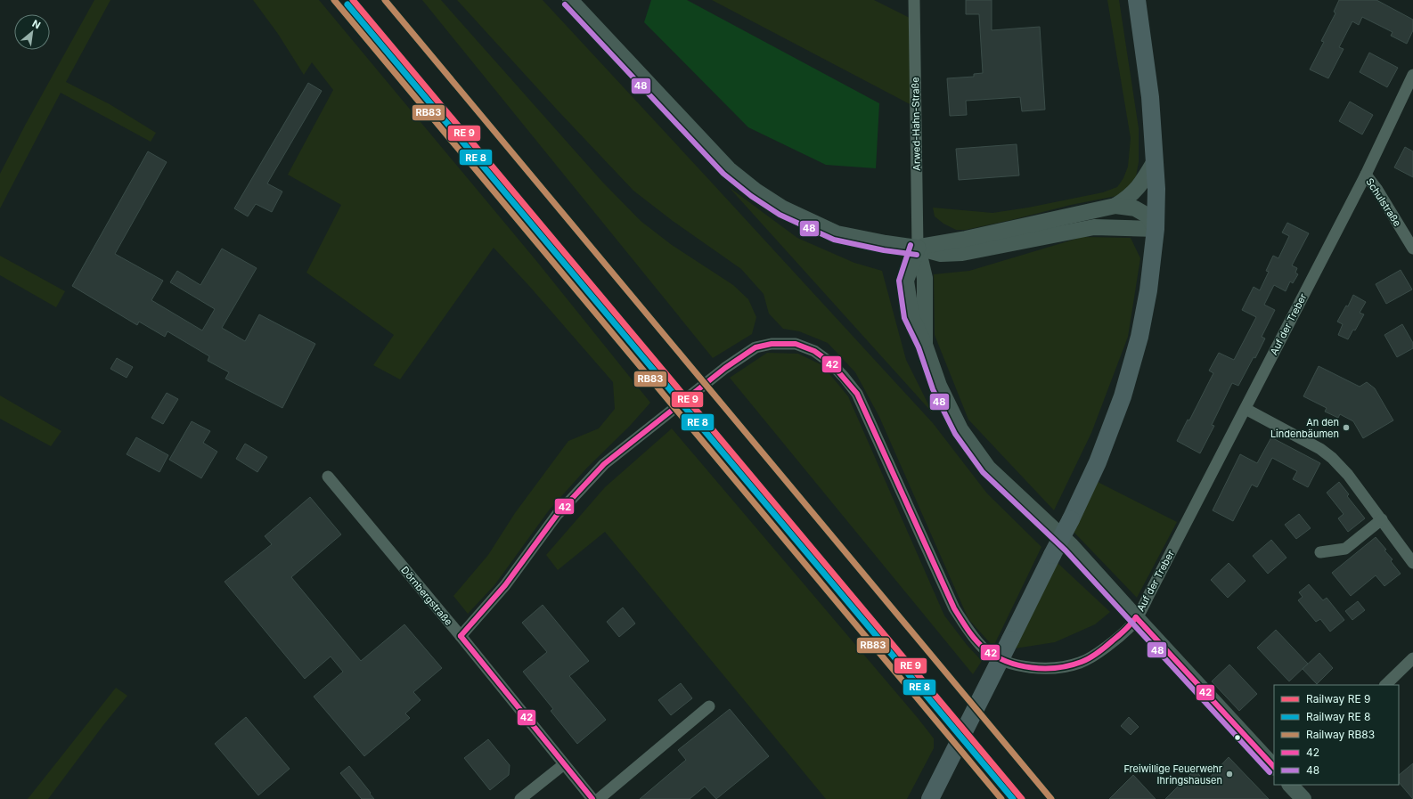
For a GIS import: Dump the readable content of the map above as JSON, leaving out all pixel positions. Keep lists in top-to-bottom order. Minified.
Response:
{"streets":{"street":["Arwed-Hahn-Straße","Schulstraße","Auf der Treber","Dörnbergstraße"]},"crossings":[["Schulstraße","Auf der Treber"],["Auf der Treber","Dörnbergstraße"]],"places":["An den Lindenbäumen","Freiwillige Feuerwehr Ihringshausen"],"lines":["rail line RB83","transit line 48","transit line 42"],"legend":["Railway RE 9","Railway RE 8","Railway RB83","42","48"],"north":"top right"}
